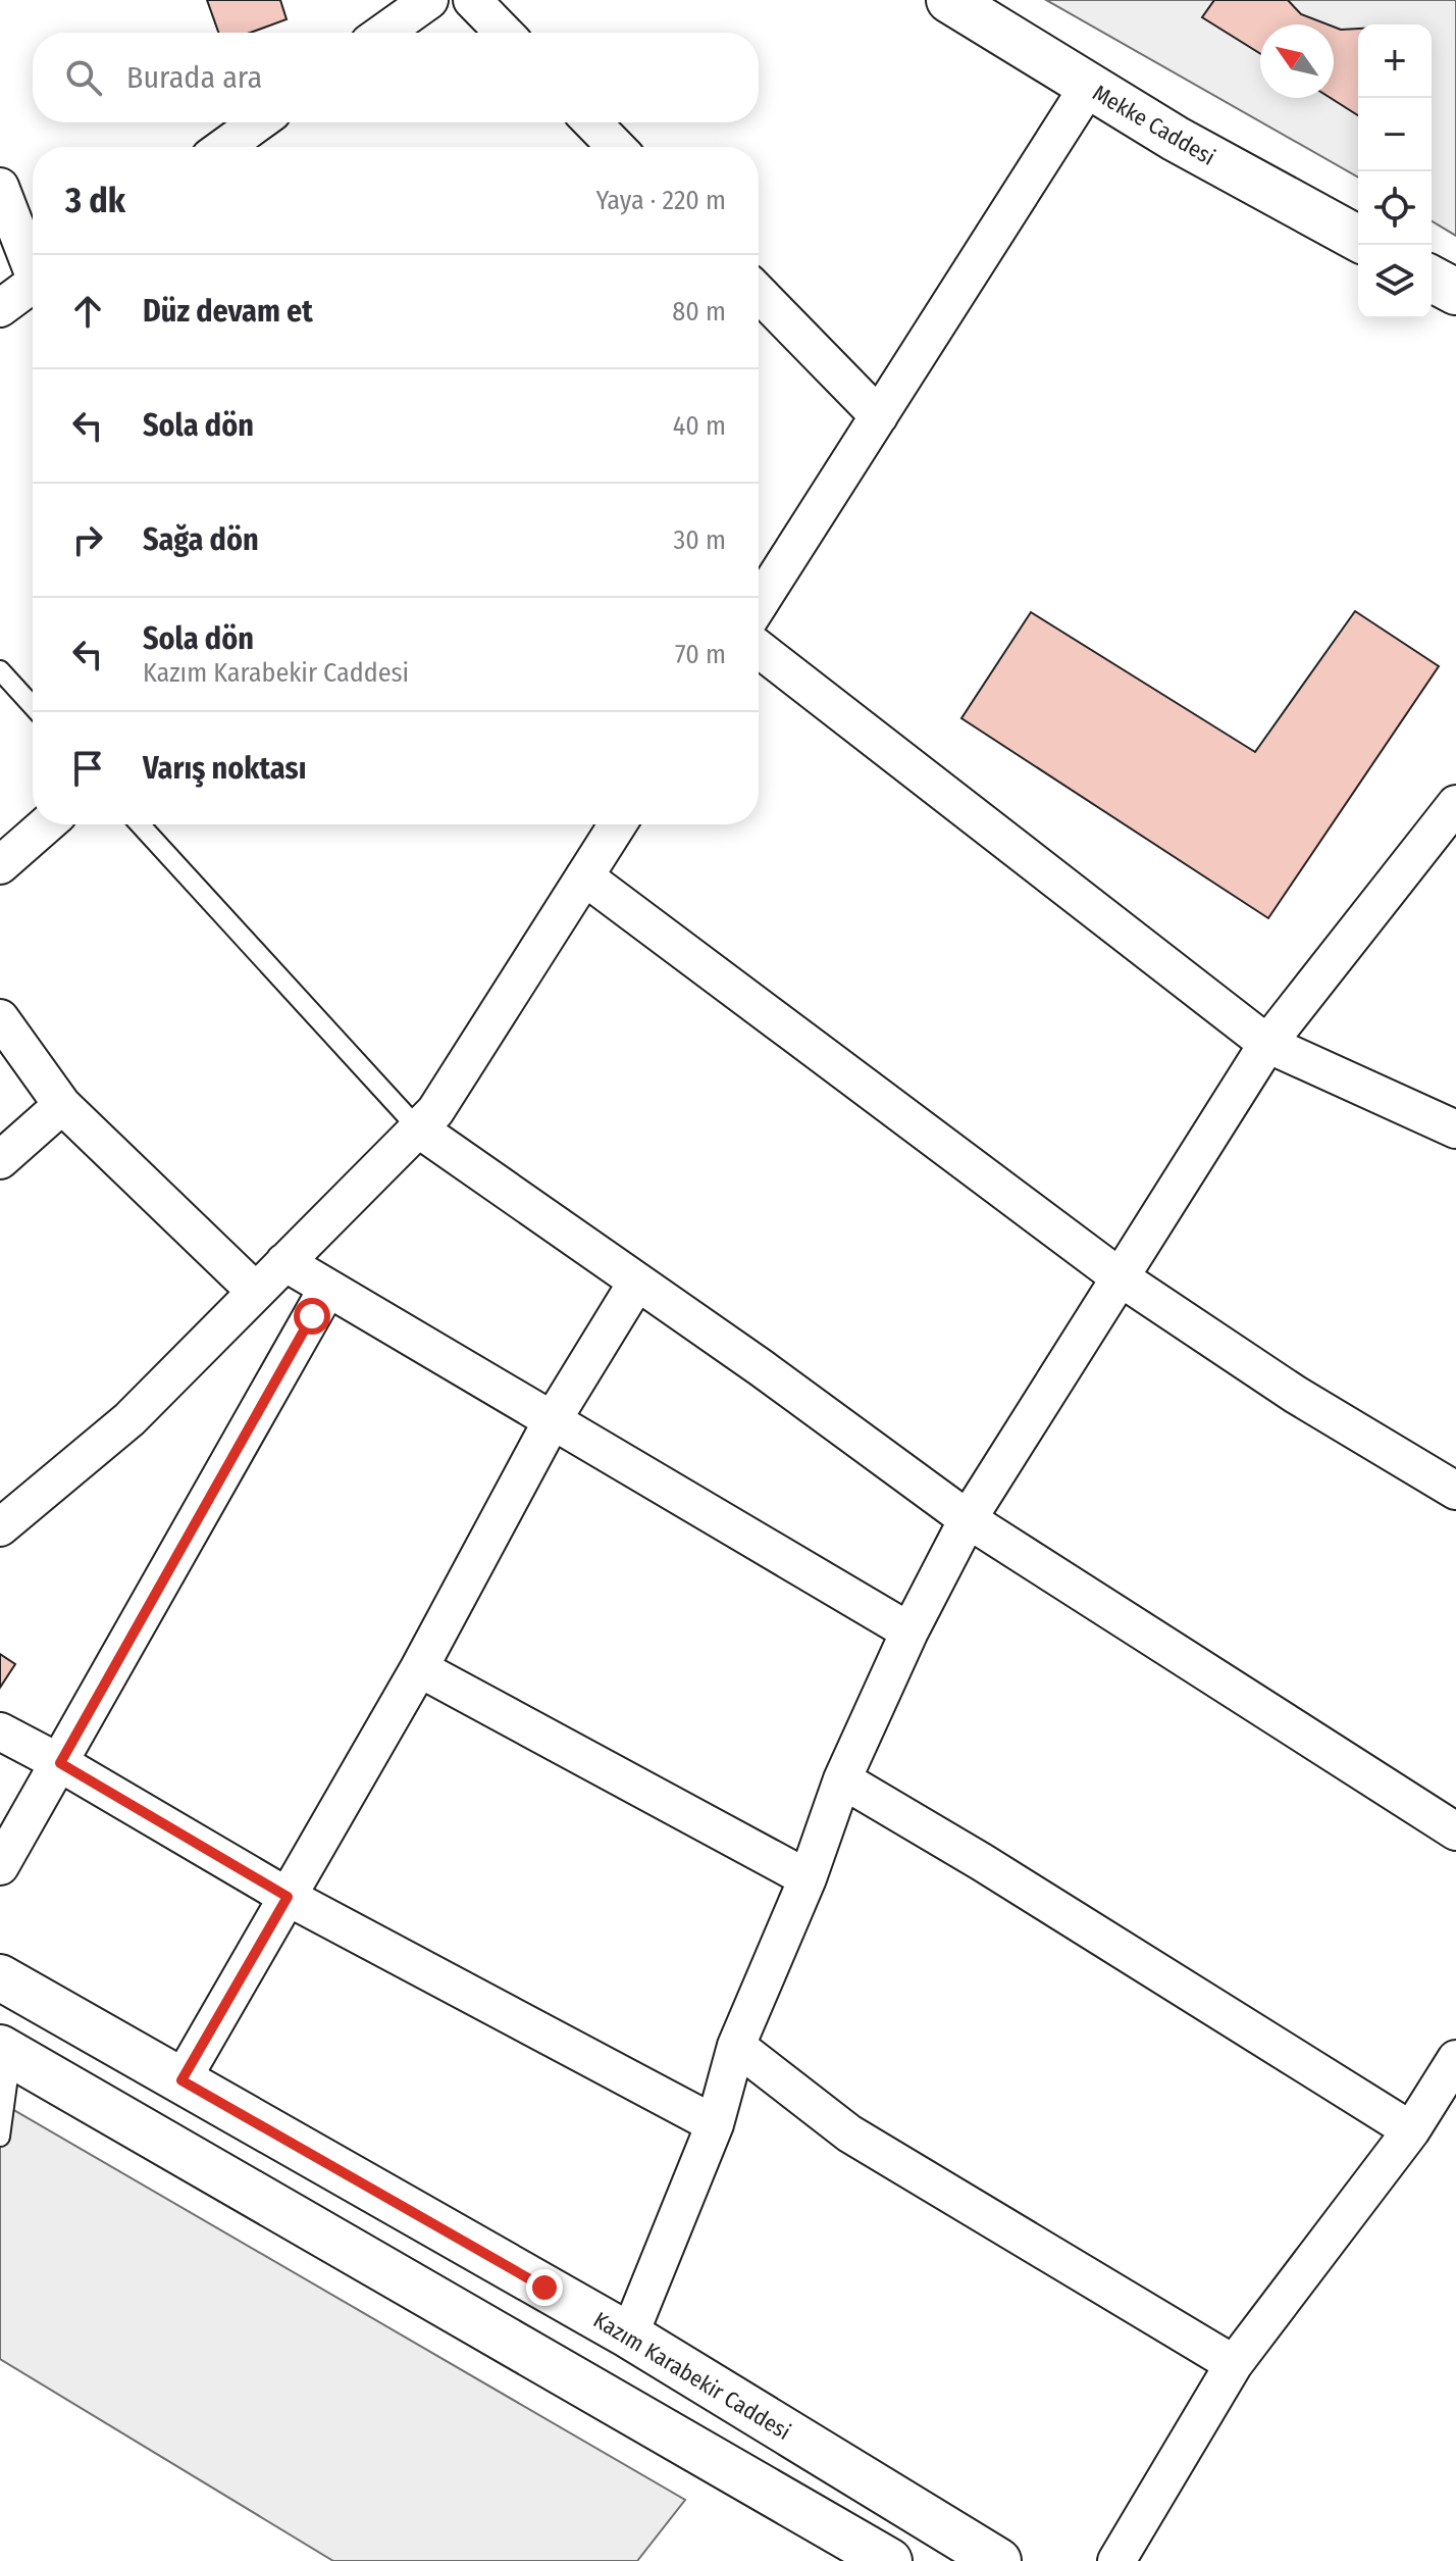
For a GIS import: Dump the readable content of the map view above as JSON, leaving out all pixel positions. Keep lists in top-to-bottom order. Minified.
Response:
{"streets":{"main road":["Mekke Caddesi","Kazım Karabekir Caddesi"]},"north":"top left","page":{"map_buttons":["+","−"],"search":"Burada ara","heading":["3 dk","Yaya · 220 m"],"list":[["Düz devam et","80 m"],["Sola dön","40 m"],["Sağa dön","30 m"],["Sola dön","Kazım Karabekir Caddesi","70 m"],"Varış noktası"]}}
